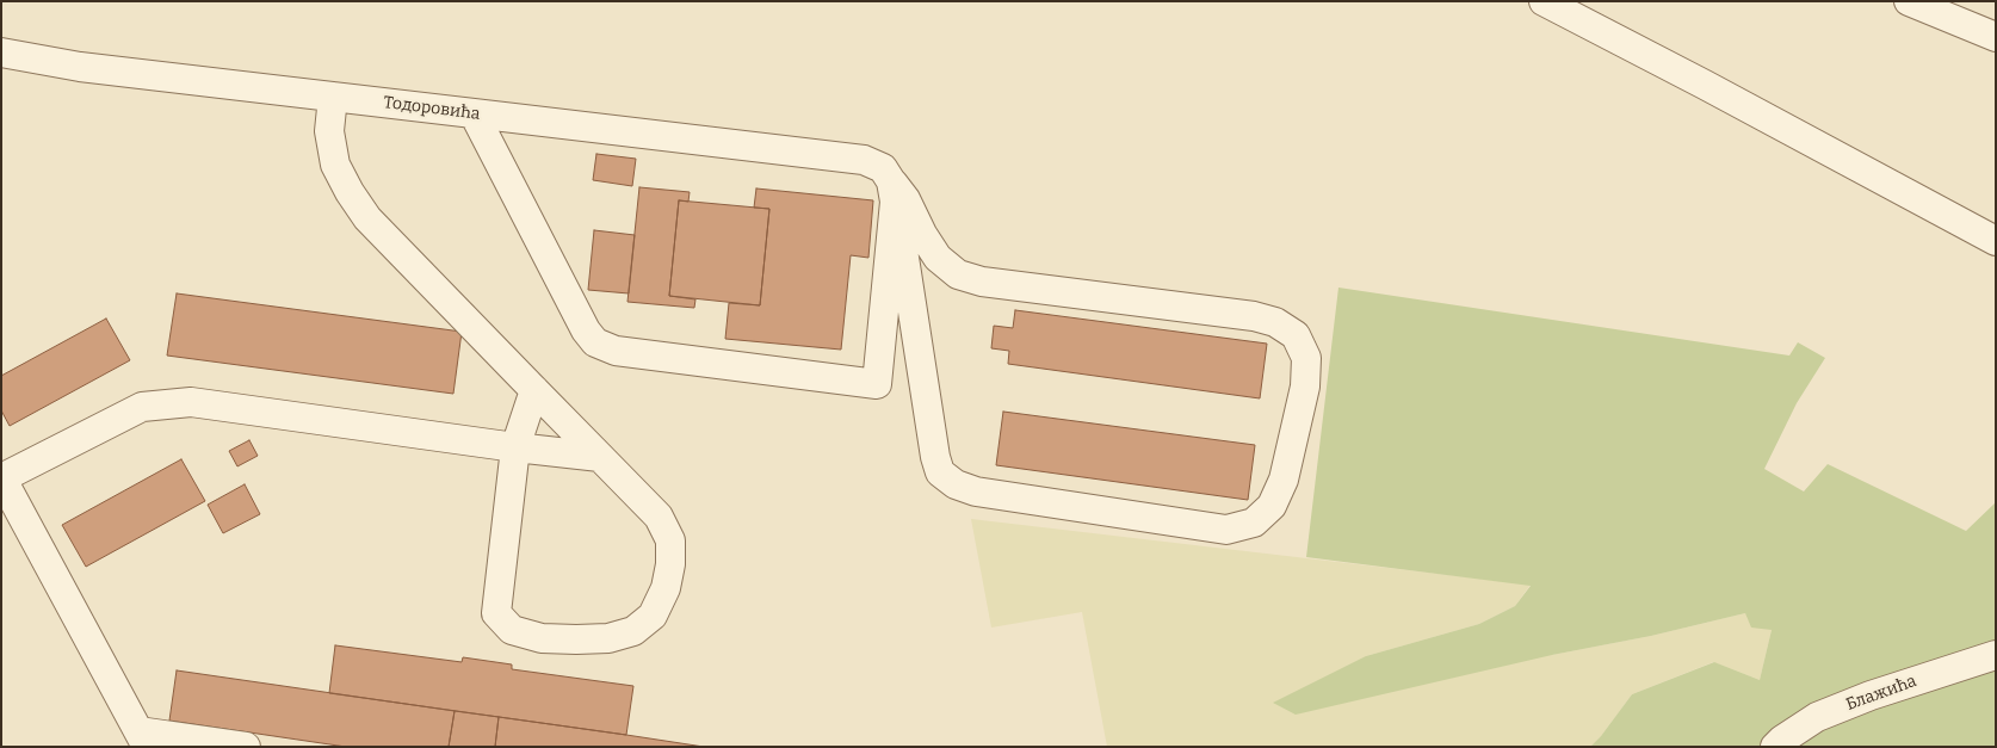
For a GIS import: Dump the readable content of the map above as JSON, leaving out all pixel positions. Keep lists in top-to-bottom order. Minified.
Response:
{"streets":{"street":["Тодоровића","Блажића"]}}
